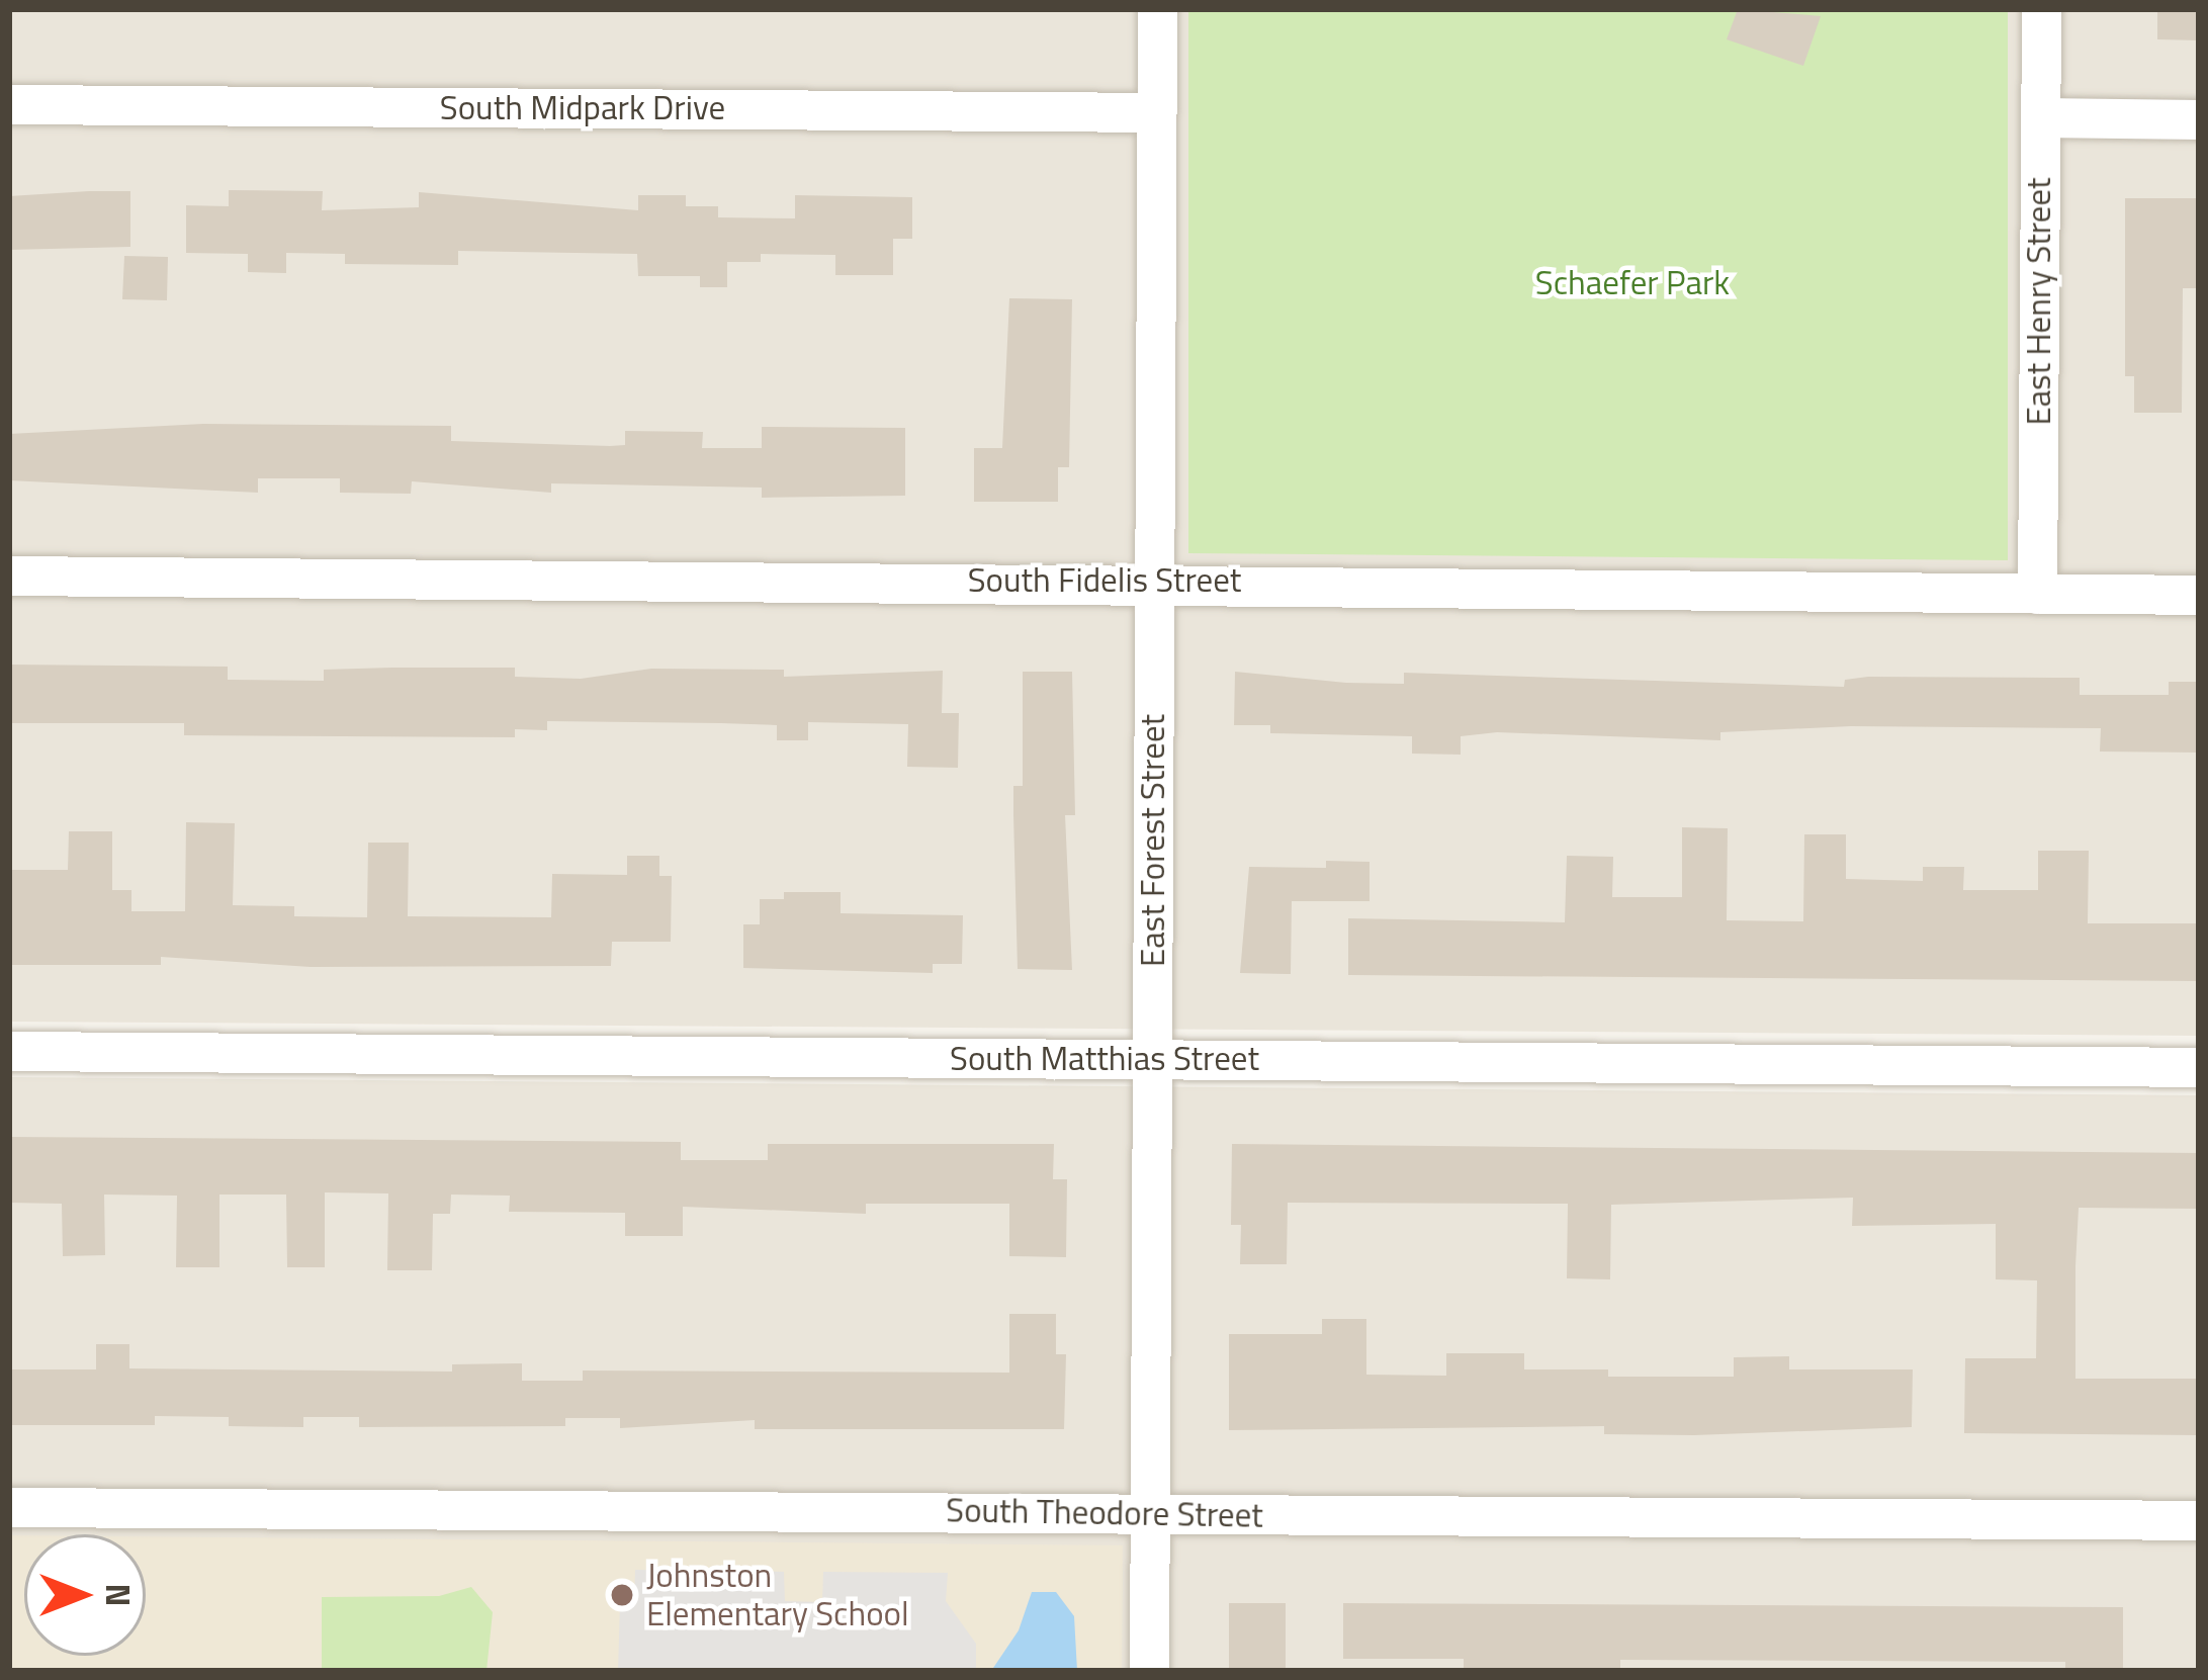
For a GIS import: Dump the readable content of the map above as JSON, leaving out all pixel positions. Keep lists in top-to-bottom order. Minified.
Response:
{"streets":{"street":["South Midpark Drive","East Henry Street","South Fidelis Street","East Forest Street","South Matthias Street","South Theodore Street"]},"crossings":[["South Midpark Drive","East Forest Street"],["East Henry Street","South Fidelis Street"],["South Fidelis Street","East Forest Street"],["East Forest Street","South Matthias Street"],["East Forest Street","South Theodore Street"]],"parks":["Schaefer Park"],"places":["Johnston Elementary School"],"north":"right"}
